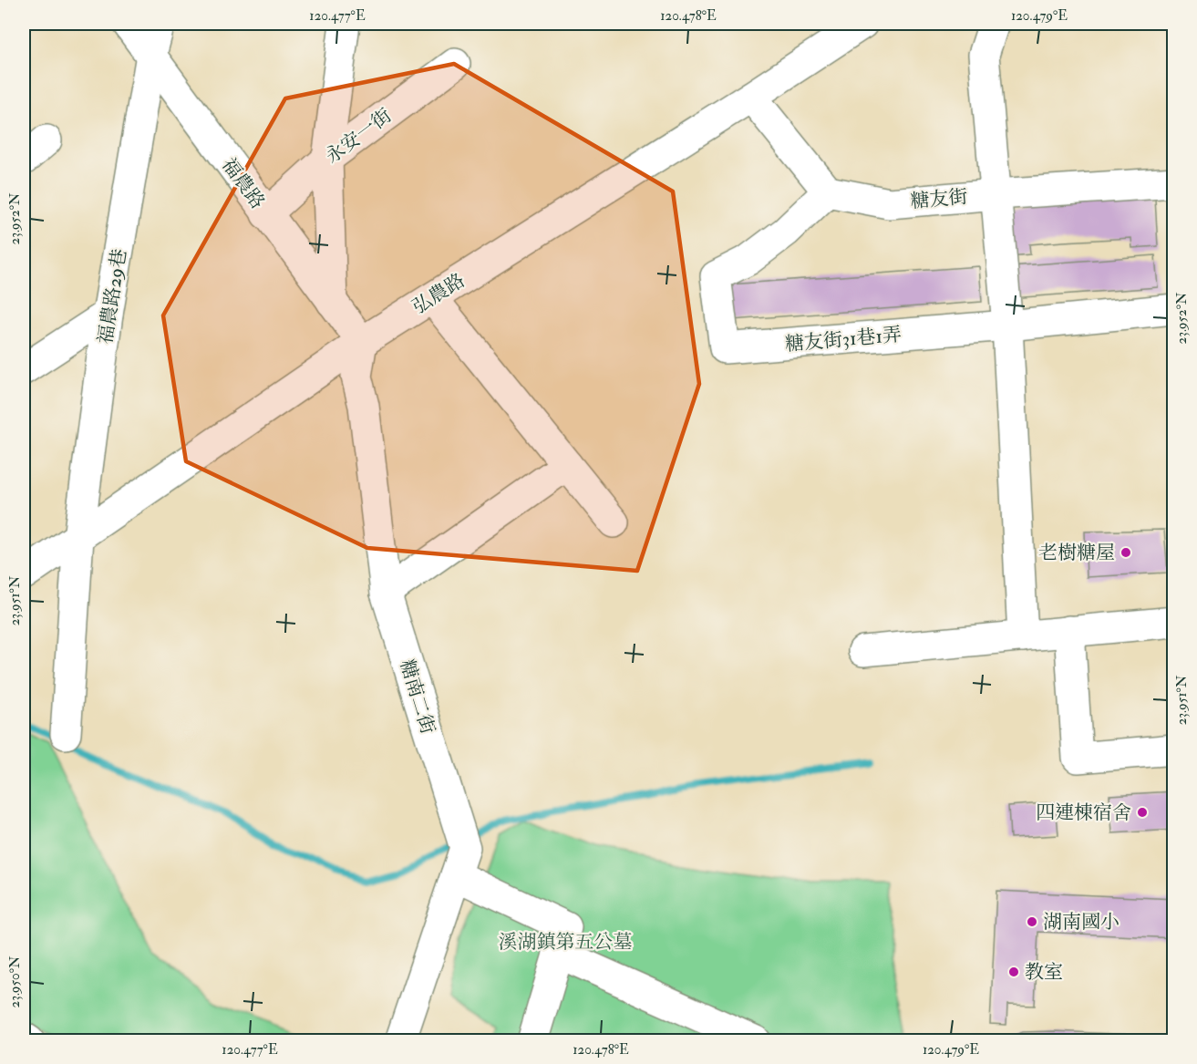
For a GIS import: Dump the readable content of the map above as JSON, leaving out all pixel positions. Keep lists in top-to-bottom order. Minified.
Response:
{"streets":{"street":["永安一街","福農路","糖友街","弘農路","福農路29巷","糖友街31巷1弄","糖南二街"]},"crossings":[["永安一街","福農路"],["福農路","弘農路"],["福農路","福農路29巷"],["福農路","糖南二街"],["糖友街","糖友街31巷1弄"],["弘農路","福農路29巷"],["弘農路","糖南二街"]],"parks":["溪湖鎮第五公墓"],"places":["老樹糖屋","四連棟宿舍","湖南國小","教室"],"coordinates":["120.477°E","120.478°E","120.479°E","23.952°N","23.951°N","23.950°N"]}
